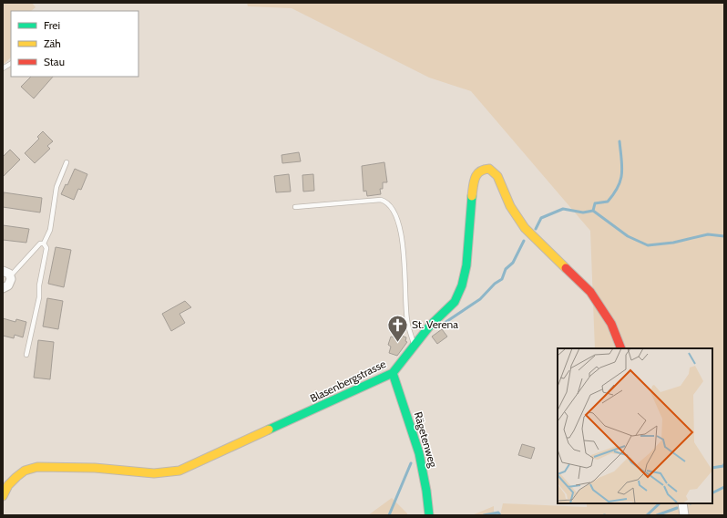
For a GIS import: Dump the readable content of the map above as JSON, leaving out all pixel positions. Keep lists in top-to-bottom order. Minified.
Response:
{"streets":{"street":["Blasenbergstrasse","Rägetenweg"]},"crossings":[["Blasenbergstrasse","Rägetenweg"]],"places":{"church":["St. Verena"]},"legend":["Frei","Zäh","Stau"]}
